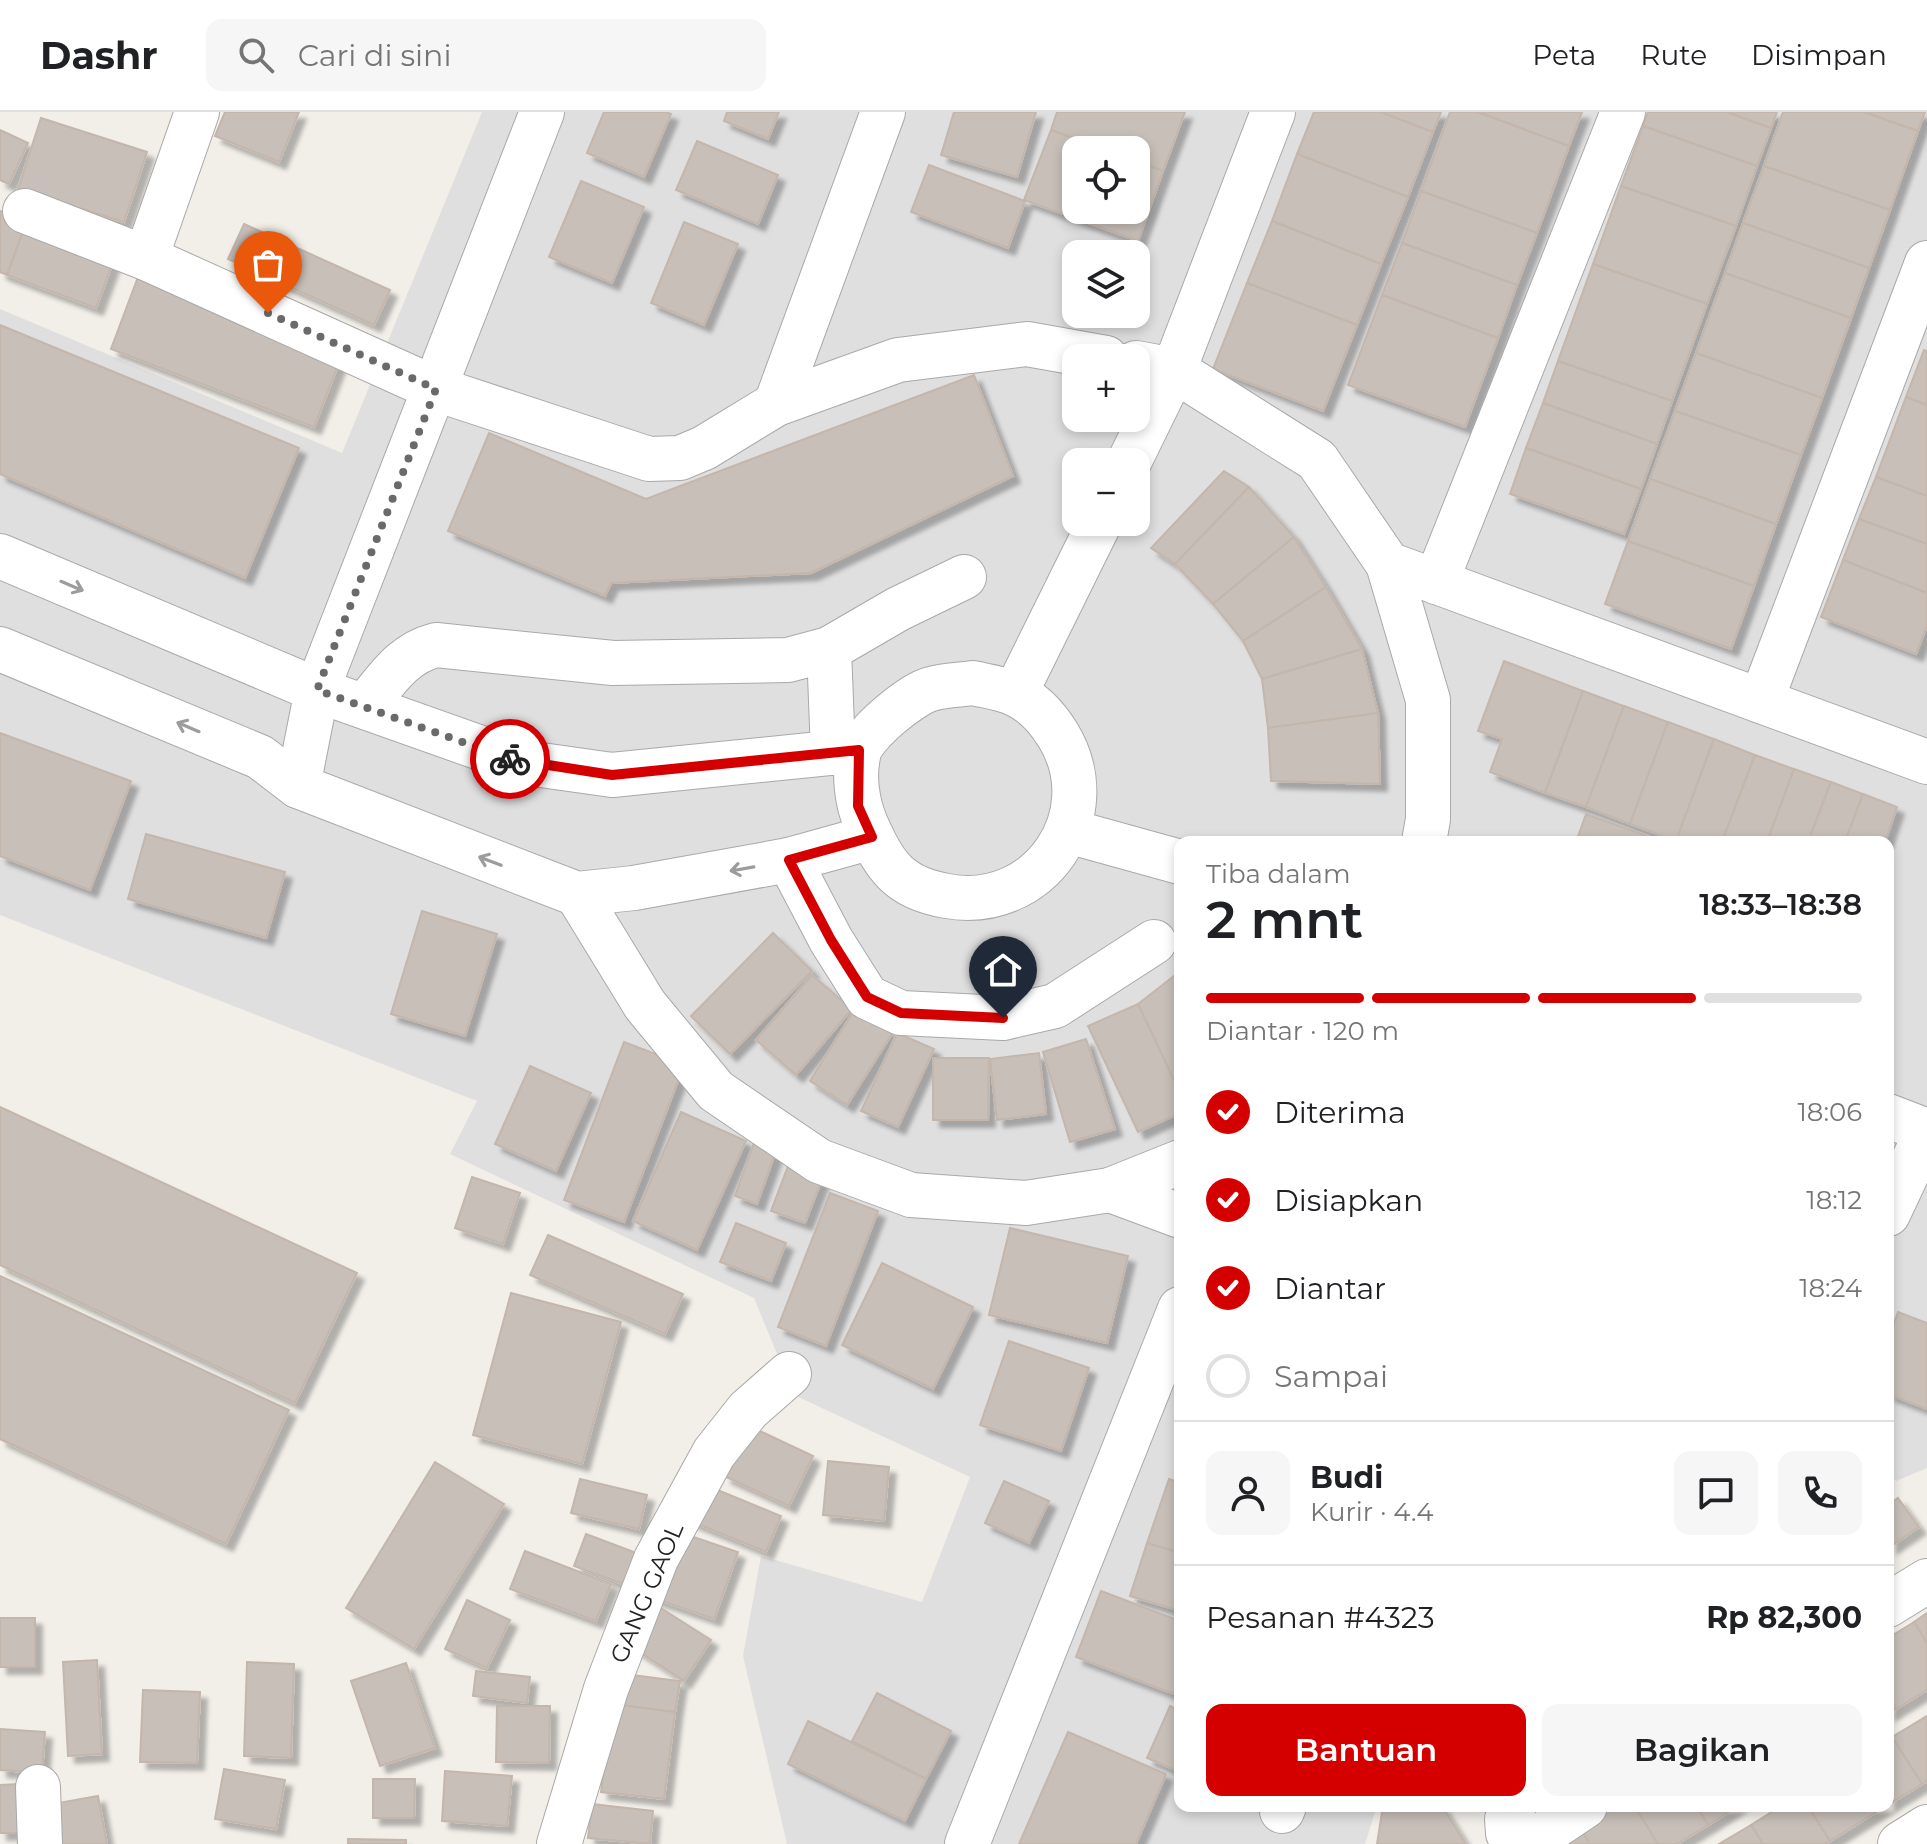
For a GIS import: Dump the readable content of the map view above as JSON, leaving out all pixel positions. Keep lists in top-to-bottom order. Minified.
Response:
{"streets":{"street":["GANG GAOL"]},"page":{"header":"Dashr","search":"Cari di sini","nav":["Peta","Rute","Disimpan"],"map_buttons":["+","−"],"heading":["2 mnt","Tiba dalam","18:33–18:38"],"panel":["Budi","Kurir · 4.4","Pesanan #4323","Rp 82,300"],"bar":"Diantar · 120 m","list":[["Diterima","18:06"],["Disiapkan","18:12"],["Diantar","18:24"],"Sampai"],"buttons":["Bantuan","Bagikan"]}}
